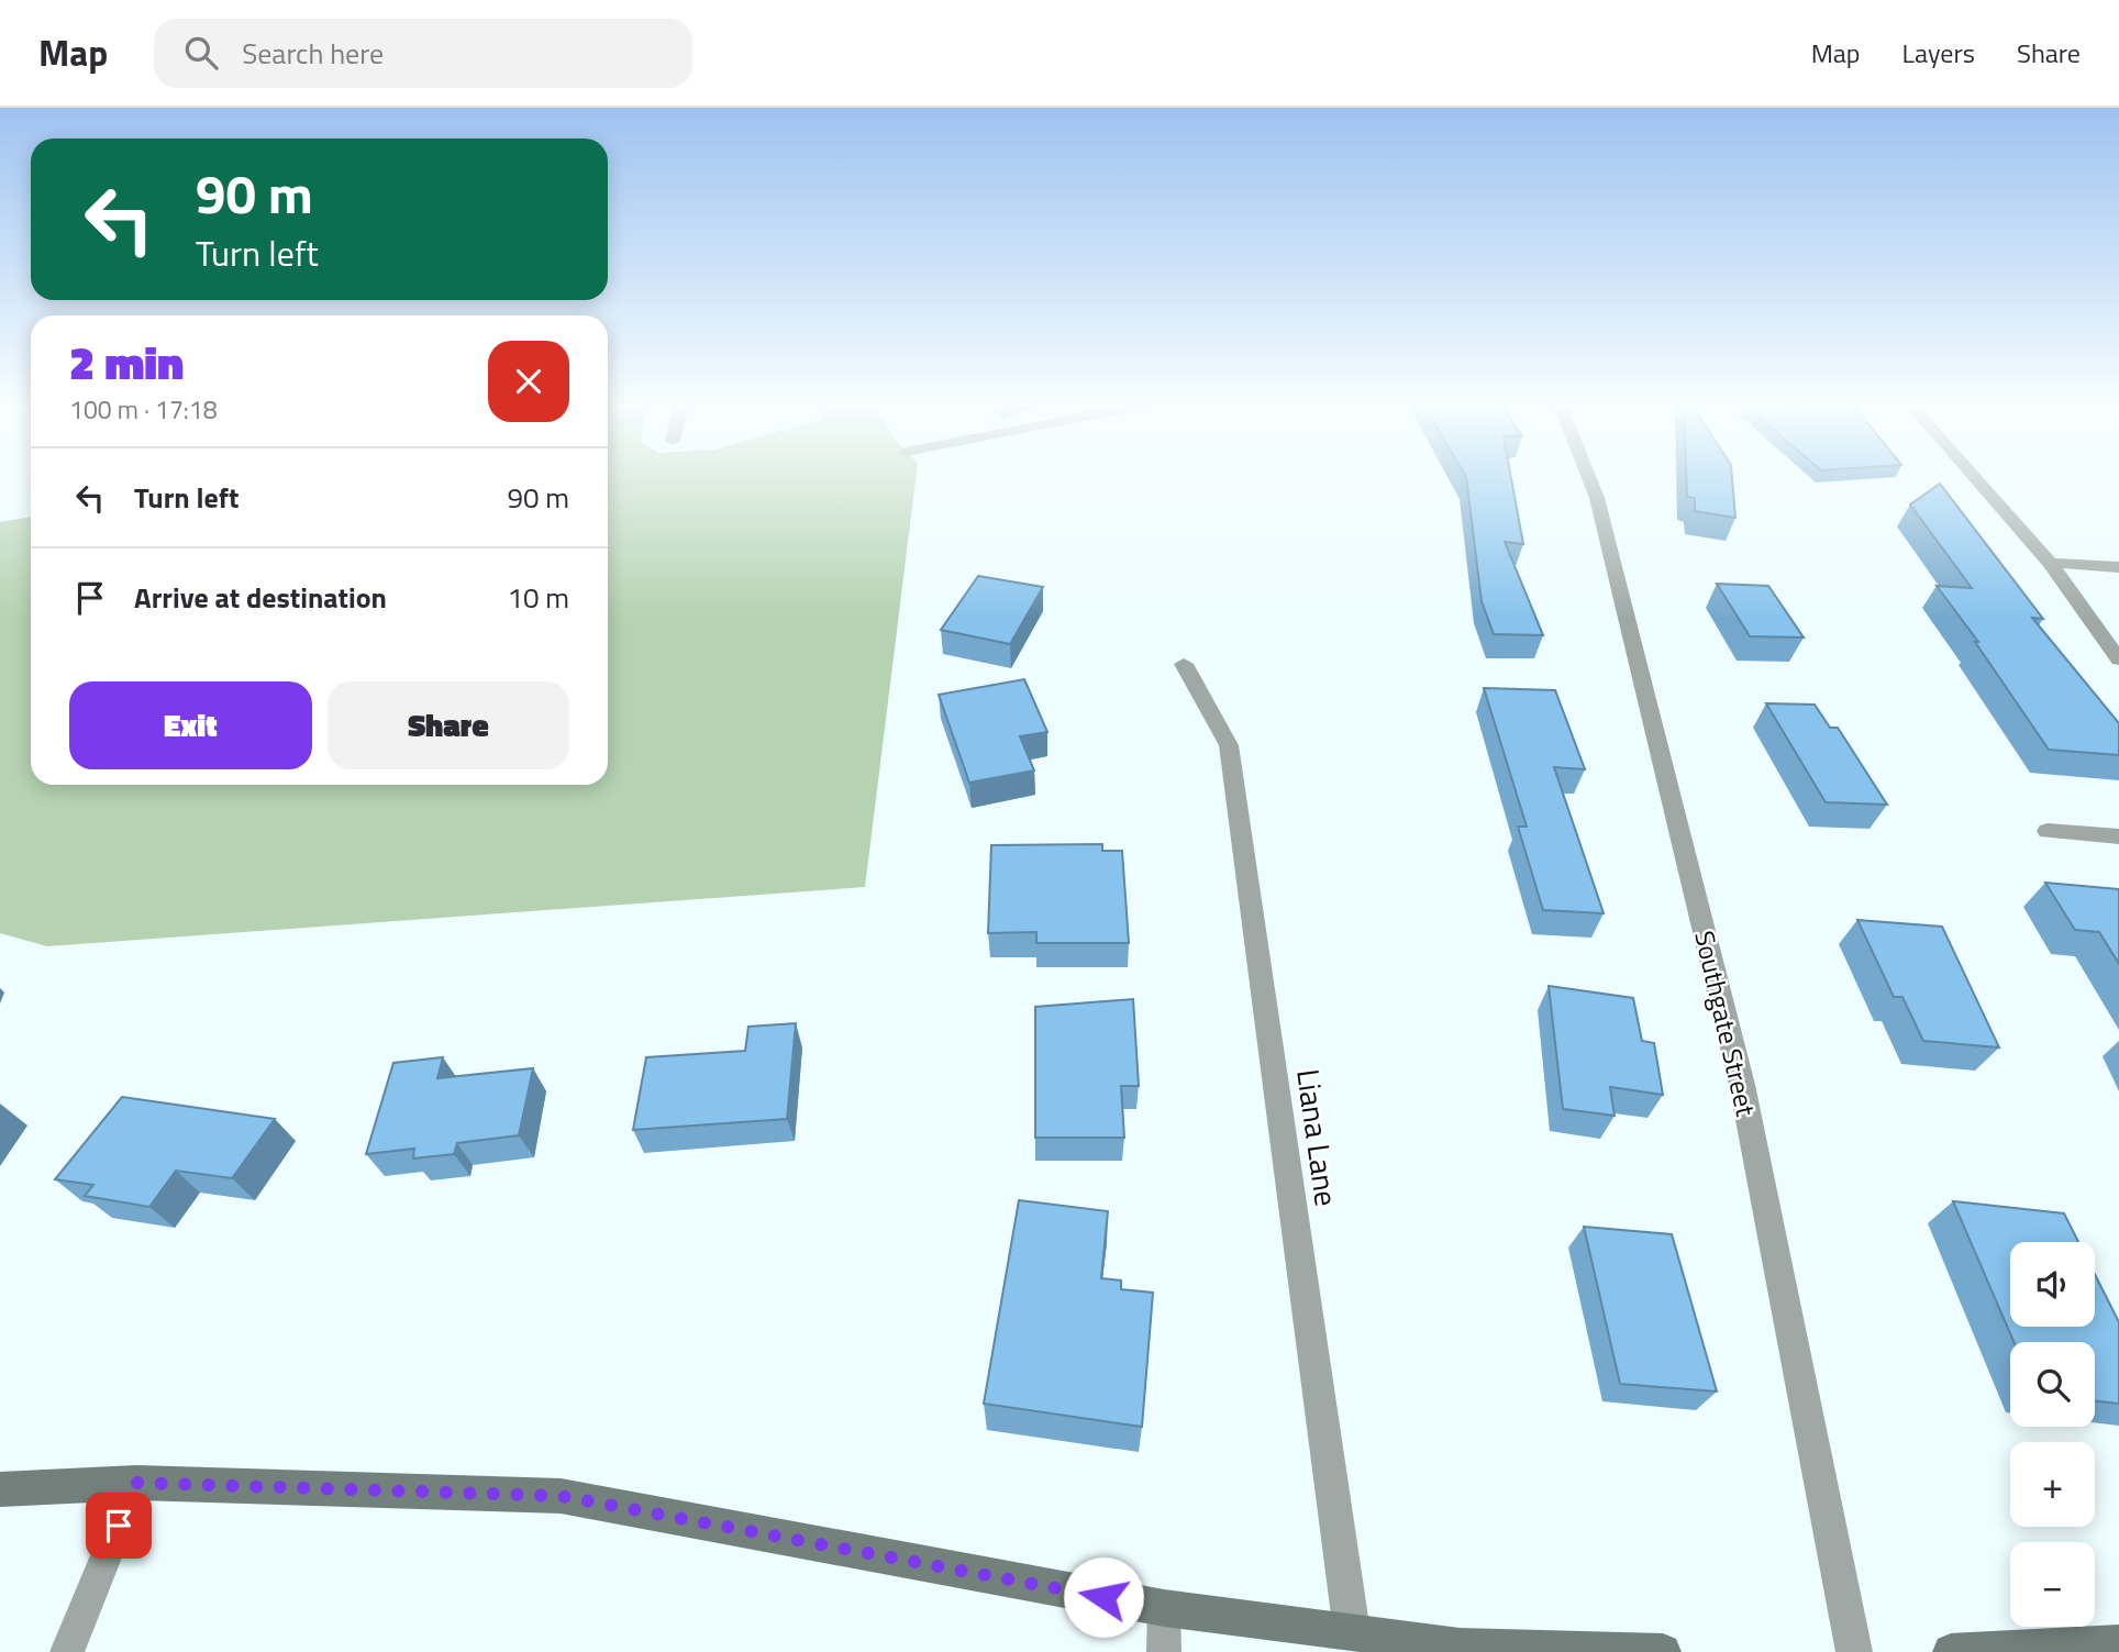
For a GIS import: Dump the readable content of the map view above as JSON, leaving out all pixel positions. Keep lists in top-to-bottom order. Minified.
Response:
{"streets":{"street":["Southgate Street","Liana Lane"]},"page":{"header":"Map","search":"Search here","nav":["Map","Layers","Share"],"turn":["90 m","Turn left"],"heading":["2 min","100 m · 17:18"],"list":[{"name":"Turn left","value":"90 m"},{"name":"Arrive at destination","value":"10 m"}],"buttons":["Exit","Share"],"map_buttons":["+","−"]}}
